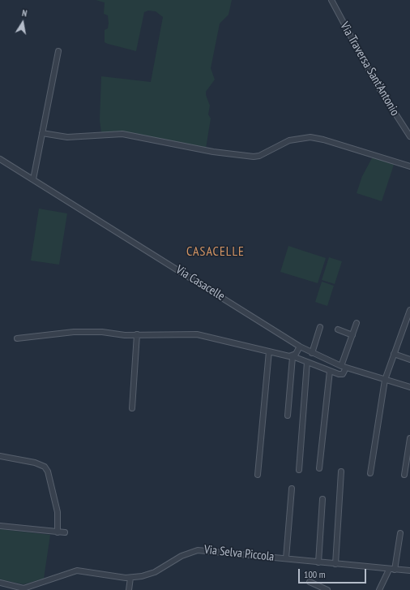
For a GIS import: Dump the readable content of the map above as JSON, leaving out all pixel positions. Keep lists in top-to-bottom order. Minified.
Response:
{"streets":{"street":["Via Traversa Sant'Antonio","Via Casacelle","Via Selva Piccola"]},"districts":["CASACELLE"],"scale_bar":"100 m","north":"top"}
